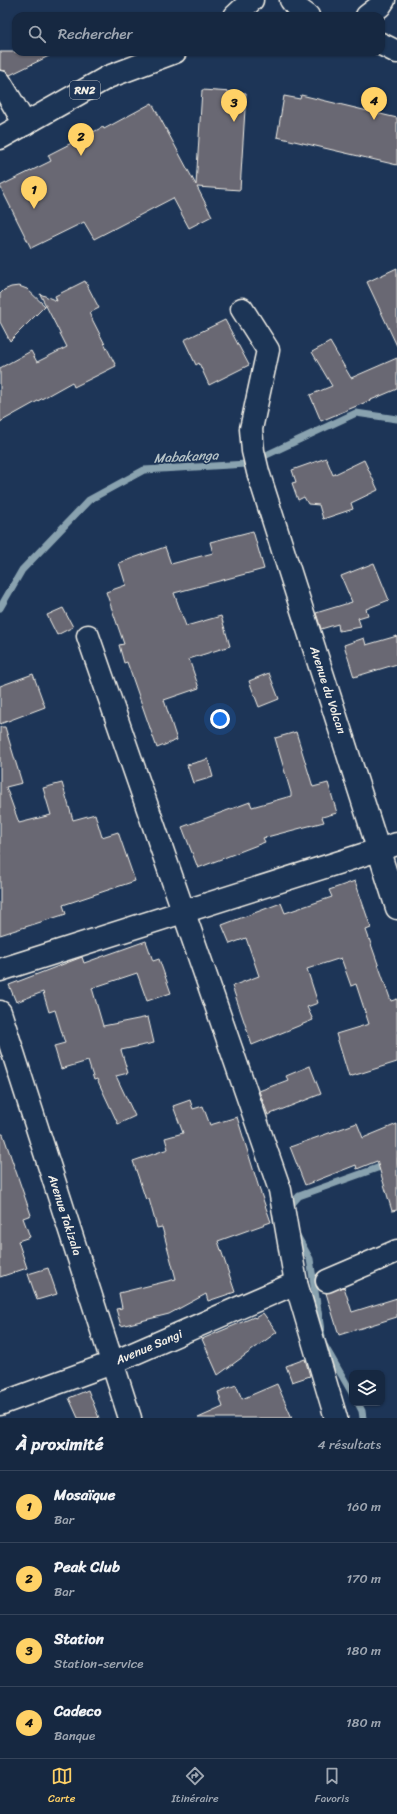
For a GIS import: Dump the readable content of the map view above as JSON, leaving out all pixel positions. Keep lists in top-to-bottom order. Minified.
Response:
{"streets":{"main road":["RN2","Avenue du Volcan","Avenue Takizala","Avenue Sangi"]},"crossings":[["Avenue Takizala","Avenue Sangi"]],"water":["Mabakanga"],"page":{"search":"Rechercher","pins":["4","3","2","1"],"heading":["À proximité","4 résultats"],"list":[{"mark":"1","name":"Mosaïque","note":"Bar","value":"160 m"},{"mark":"2","name":"Peak Club","note":"Bar","value":"170 m"},{"mark":"3","name":"Station","note":"Station-service","value":"180 m"},{"mark":"4","name":"Cadeco","note":"Banque","value":"180 m"}],"nav":["Carte","Itinéraire","Favoris"]}}
